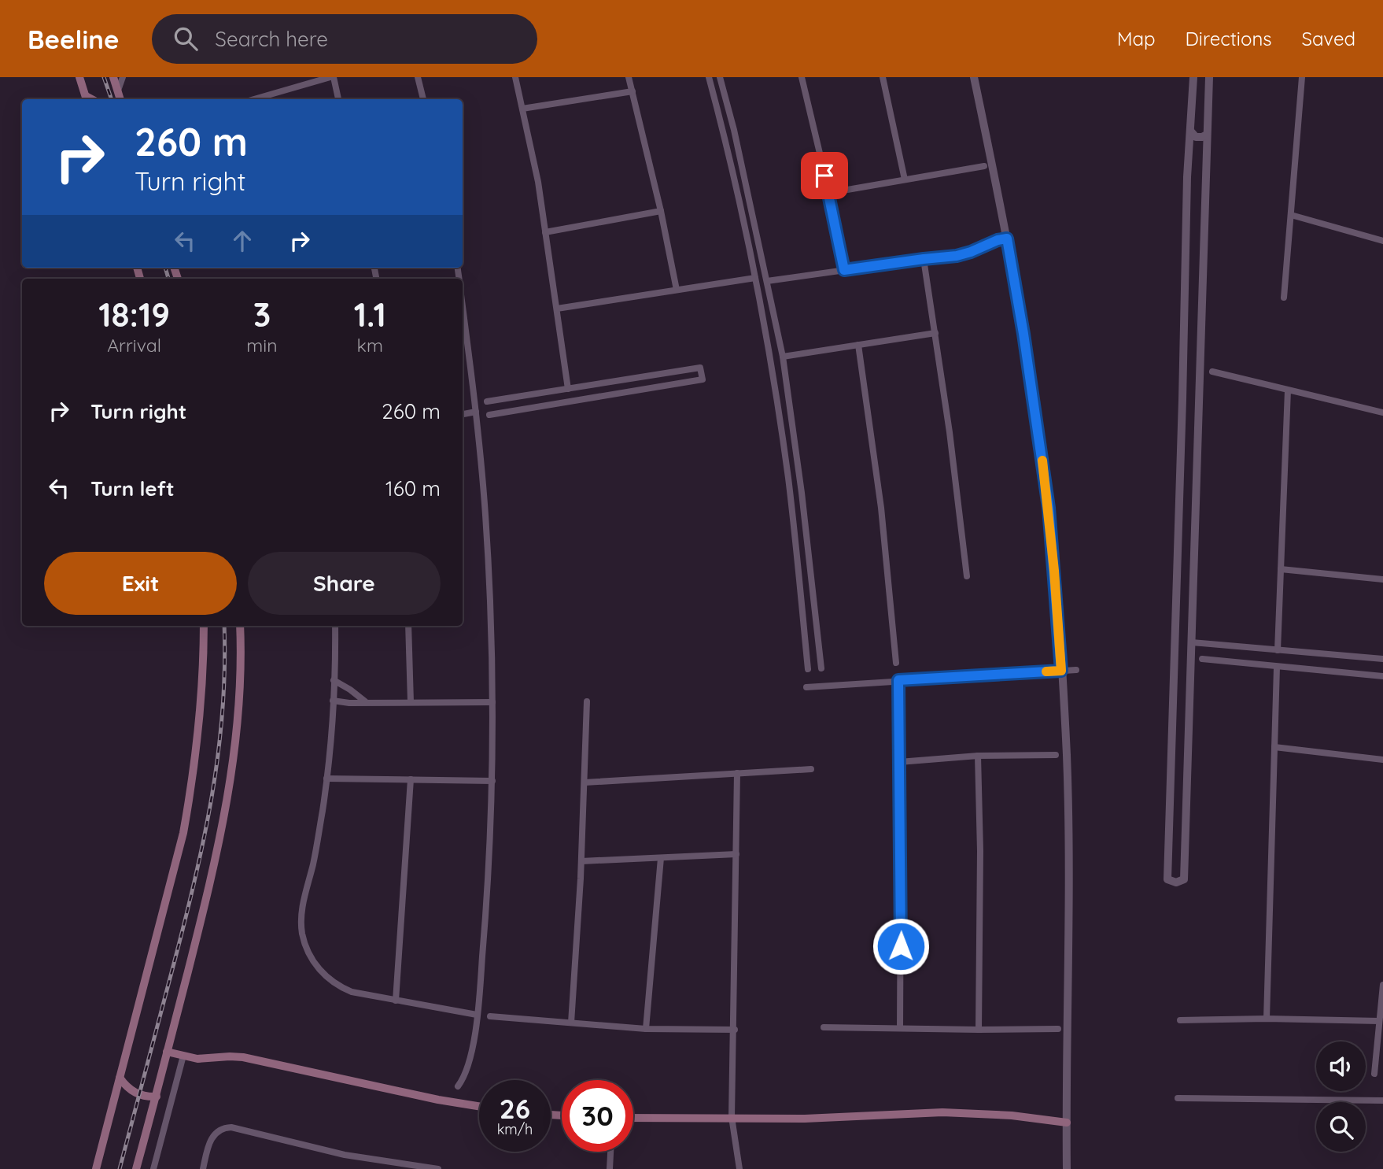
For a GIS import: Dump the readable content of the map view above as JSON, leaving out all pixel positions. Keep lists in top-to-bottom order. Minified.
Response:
{"page":{"header":"Beeline","search":"Search here","nav":["Map","Directions","Saved"],"turn":["260 m","Turn right"],"eta":["18:19","Arrival","3","min","1.1","km"],"list":[{"name":"Turn right","value":"260 m"},{"name":"Turn left","value":"160 m"}],"buttons":["Exit","Share"],"speed":"26 km/h","limit":"30"}}
